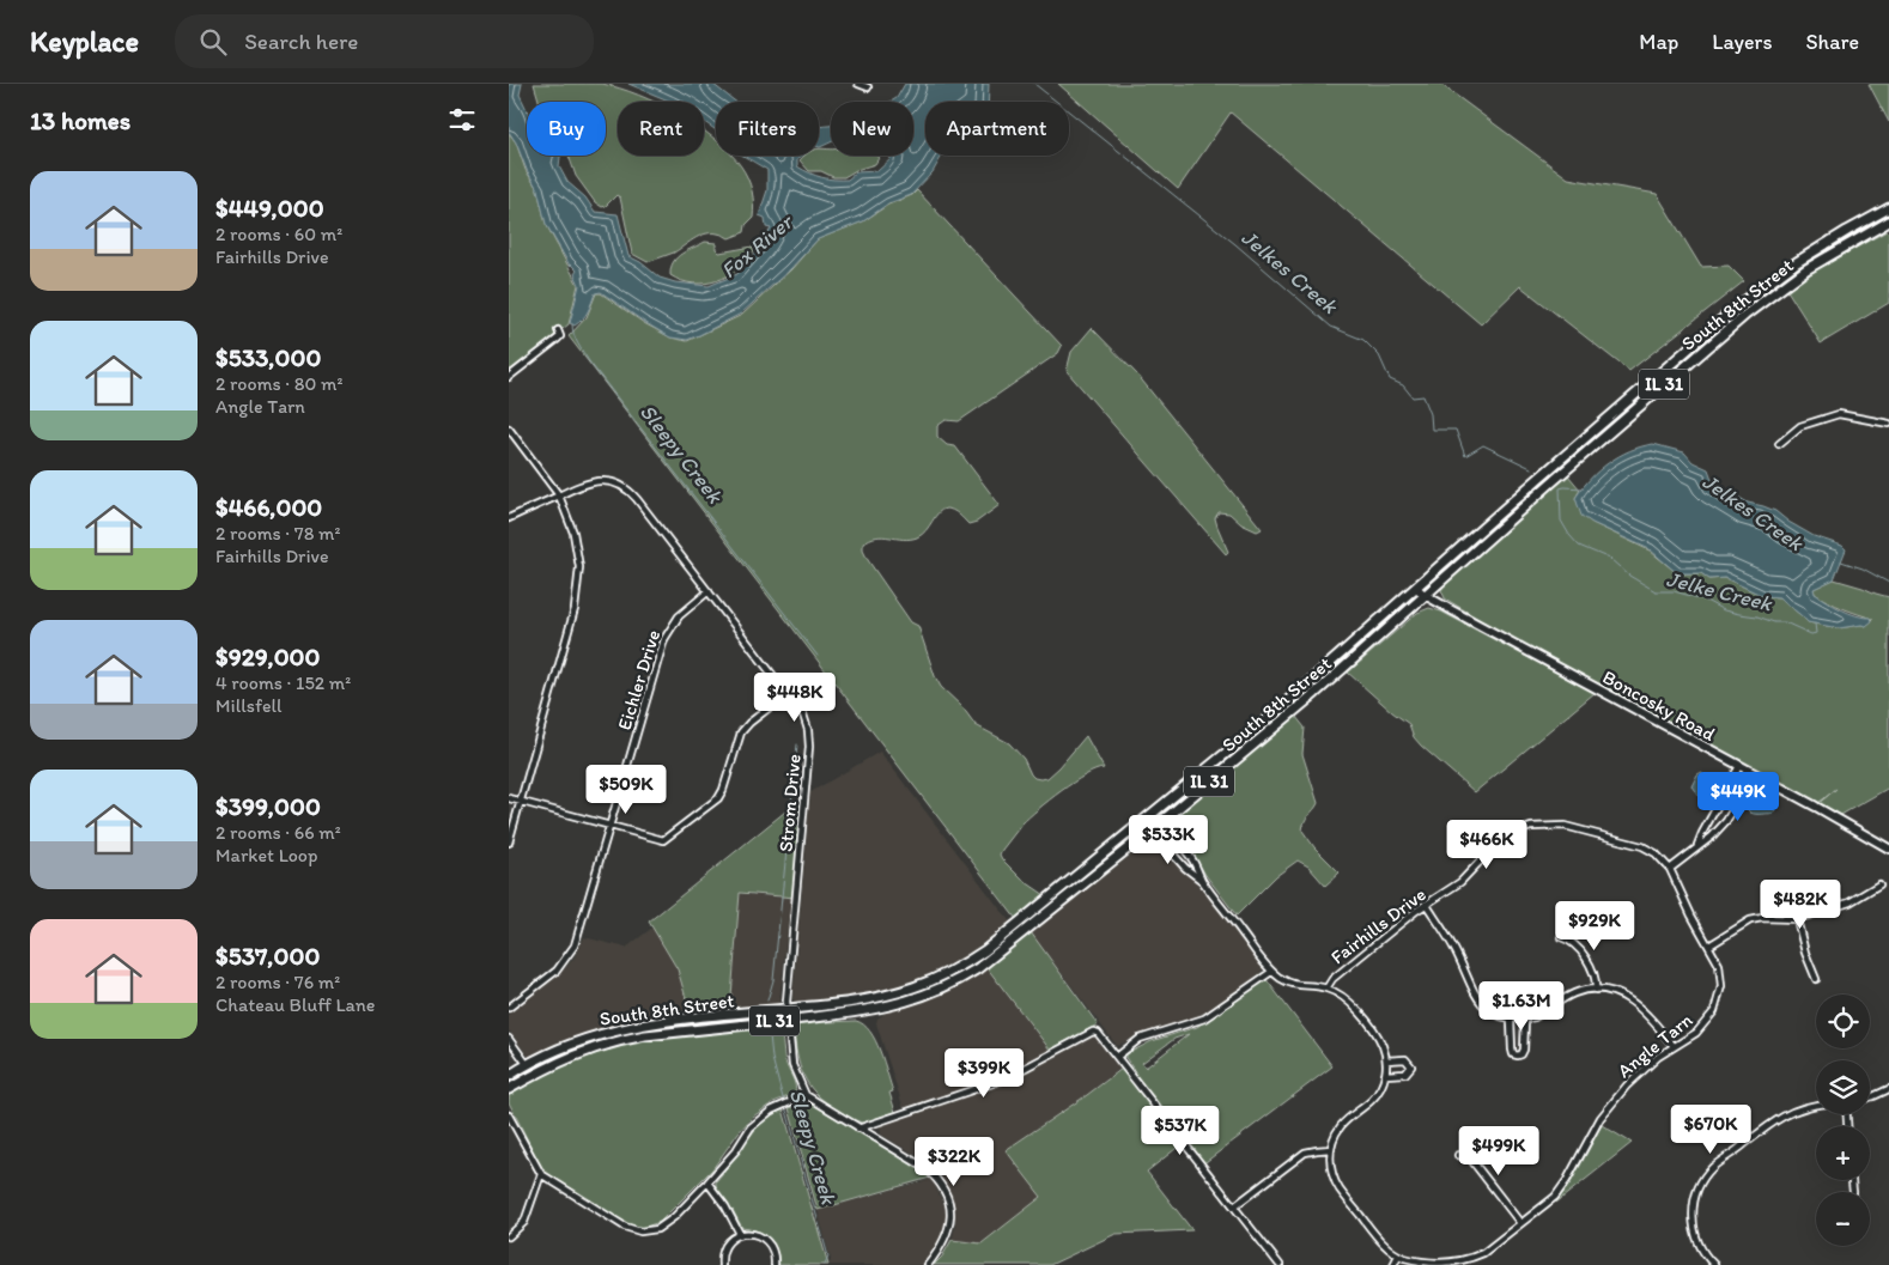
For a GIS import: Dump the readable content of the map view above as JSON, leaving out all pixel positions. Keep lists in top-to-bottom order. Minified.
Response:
{"streets":{"main road":["South 8th Street","IL 31"],"street":["Eichler Drive","Boncosky Road","Strom Drive","Fairhills Drive","Angle Tarn"]},"crossings":[["South 8th Street","Boncosky Road"],["South 8th Street","Strom Drive"],["Eichler Drive","Strom Drive"],["Fairhills Drive","Angle Tarn"]],"water":["Fox River","Jelkes Creek","Sleepy Creek","Jelke Creek"],"page":{"header":"Keyplace","search":"Search here","nav":["Map","Layers","Share"],"heading":"13 homes","chip":["Buy","Rent","Filters","New","Apartment"],"list":[{"name":"$449,000","note":"2 rooms · 60 m² · Fairhills Drive"},{"name":"$533,000","note":"2 rooms · 80 m² · Angle Tarn"},{"name":"$466,000","note":"2 rooms · 78 m² · Fairhills Drive"},{"name":"$929,000","note":"4 rooms · 152 m² · Millsfell"},{"name":"$399,000","note":"2 rooms · 66 m² · Market Loop"},{"name":"$537,000","note":"2 rooms · 76 m² · Chateau Bluff Lane"}],"price":["$448K","$509K","$449K","$533K","$466K","$482K","$929K","$1.63M","$399K","$670K","$537K","$499K","$322K"],"map_buttons":["+","−"]}}
